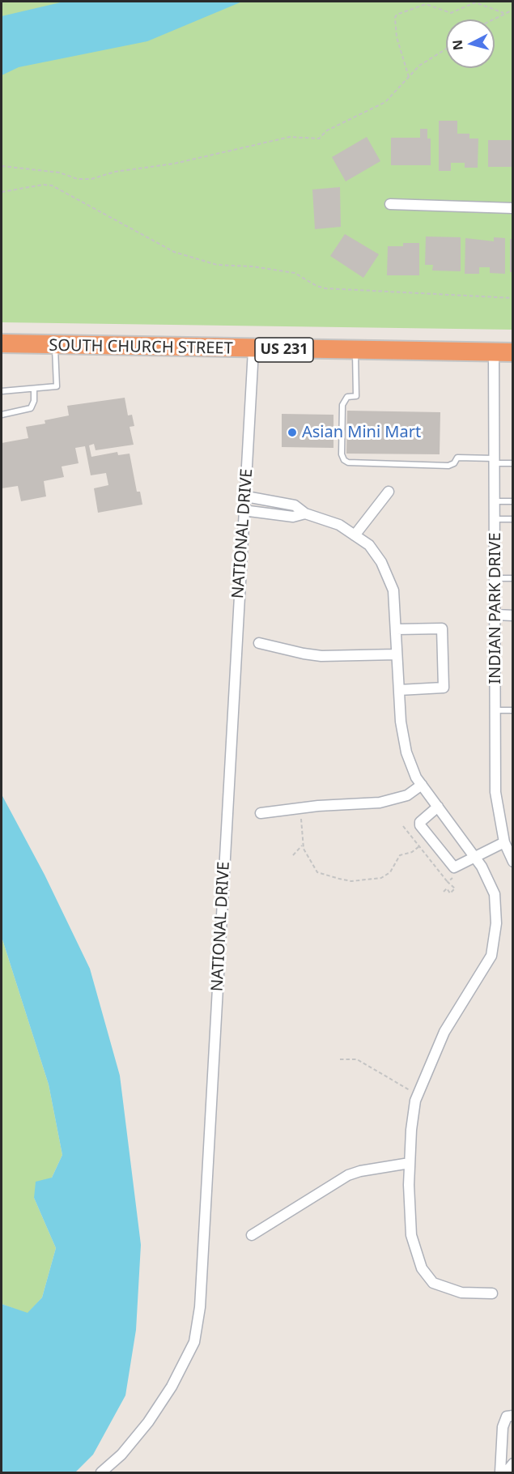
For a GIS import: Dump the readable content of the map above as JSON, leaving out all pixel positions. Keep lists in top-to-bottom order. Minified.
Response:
{"streets":{"highway":["SOUTH CHURCH STREET","US 231"],"street":["NATIONAL DRIVE","INDIAN PARK DRIVE"]},"crossings":[["SOUTH CHURCH STREET","NATIONAL DRIVE"],["SOUTH CHURCH STREET","INDIAN PARK DRIVE"]],"places":["Asian Mini Mart"],"north":"left"}
